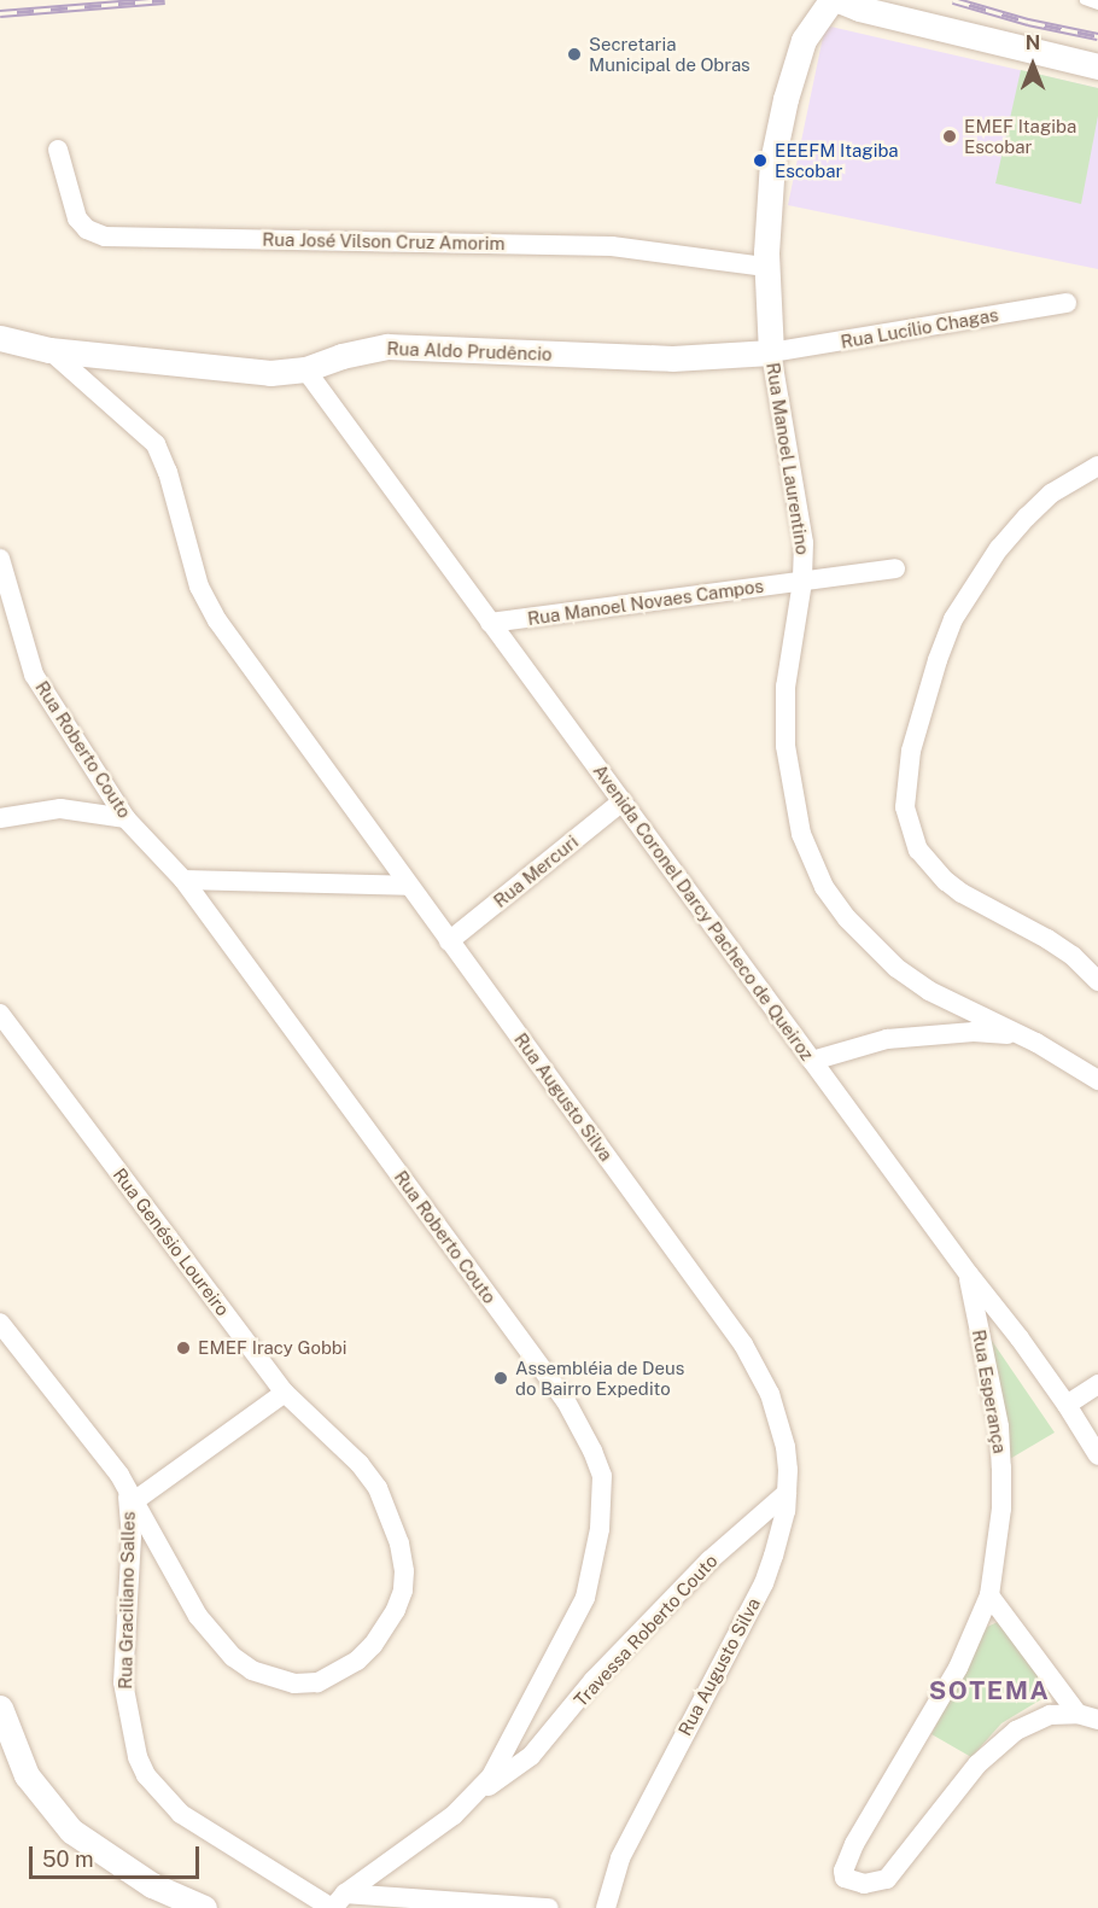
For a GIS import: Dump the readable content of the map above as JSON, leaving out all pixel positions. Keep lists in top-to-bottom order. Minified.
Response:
{"streets":{"street":["Rua José Vilson Cruz Amorim","Rua Lucílio Chagas","Rua Aldo Prudêncio","Rua Manoel Laurentino","Rua Manoel Novaes Campos","Rua Roberto Couto","Rua Mercuri","Avenida Coronel Darcy Pacheco de Queiroz","Rua Augusto Silva","Rua Genésio Loureiro","Rua Esperança","Rua Graciliano Salles","Travessa Roberto Couto"]},"crossings":[["Rua José Vilson Cruz Amorim","Rua Manoel Laurentino"],["Rua Lucílio Chagas","Rua Aldo Prudêncio"],["Rua Lucílio Chagas","Rua Manoel Laurentino"],["Rua Aldo Prudêncio","Rua Manoel Laurentino"],["Rua Aldo Prudêncio","Avenida Coronel Darcy Pacheco de Queiroz"],["Rua Aldo Prudêncio","Rua Augusto Silva"],["Rua Manoel Laurentino","Rua Manoel Novaes Campos"],["Rua Manoel Novaes Campos","Avenida Coronel Darcy Pacheco de Queiroz"],["Rua Roberto Couto","Rua Graciliano Salles"],["Rua Roberto Couto","Travessa Roberto Couto"],["Rua Mercuri","Avenida Coronel Darcy Pacheco de Queiroz"],["Rua Mercuri","Rua Augusto Silva"],["Avenida Coronel Darcy Pacheco de Queiroz","Rua Esperança"],["Rua Augusto Silva","Travessa Roberto Couto"],["Rua Genésio Loureiro","Rua Graciliano Salles"]],"districts":["SOTEMA"],"places":["Secretaria Municipal de Obras","EMEF Itagiba Escobar","EEEFM Itagiba Escobar","EMEF Iracy Gobbi","Assembléia de Deus do Bairro Expedito"],"scale_bar":"50 m","north":"top"}
